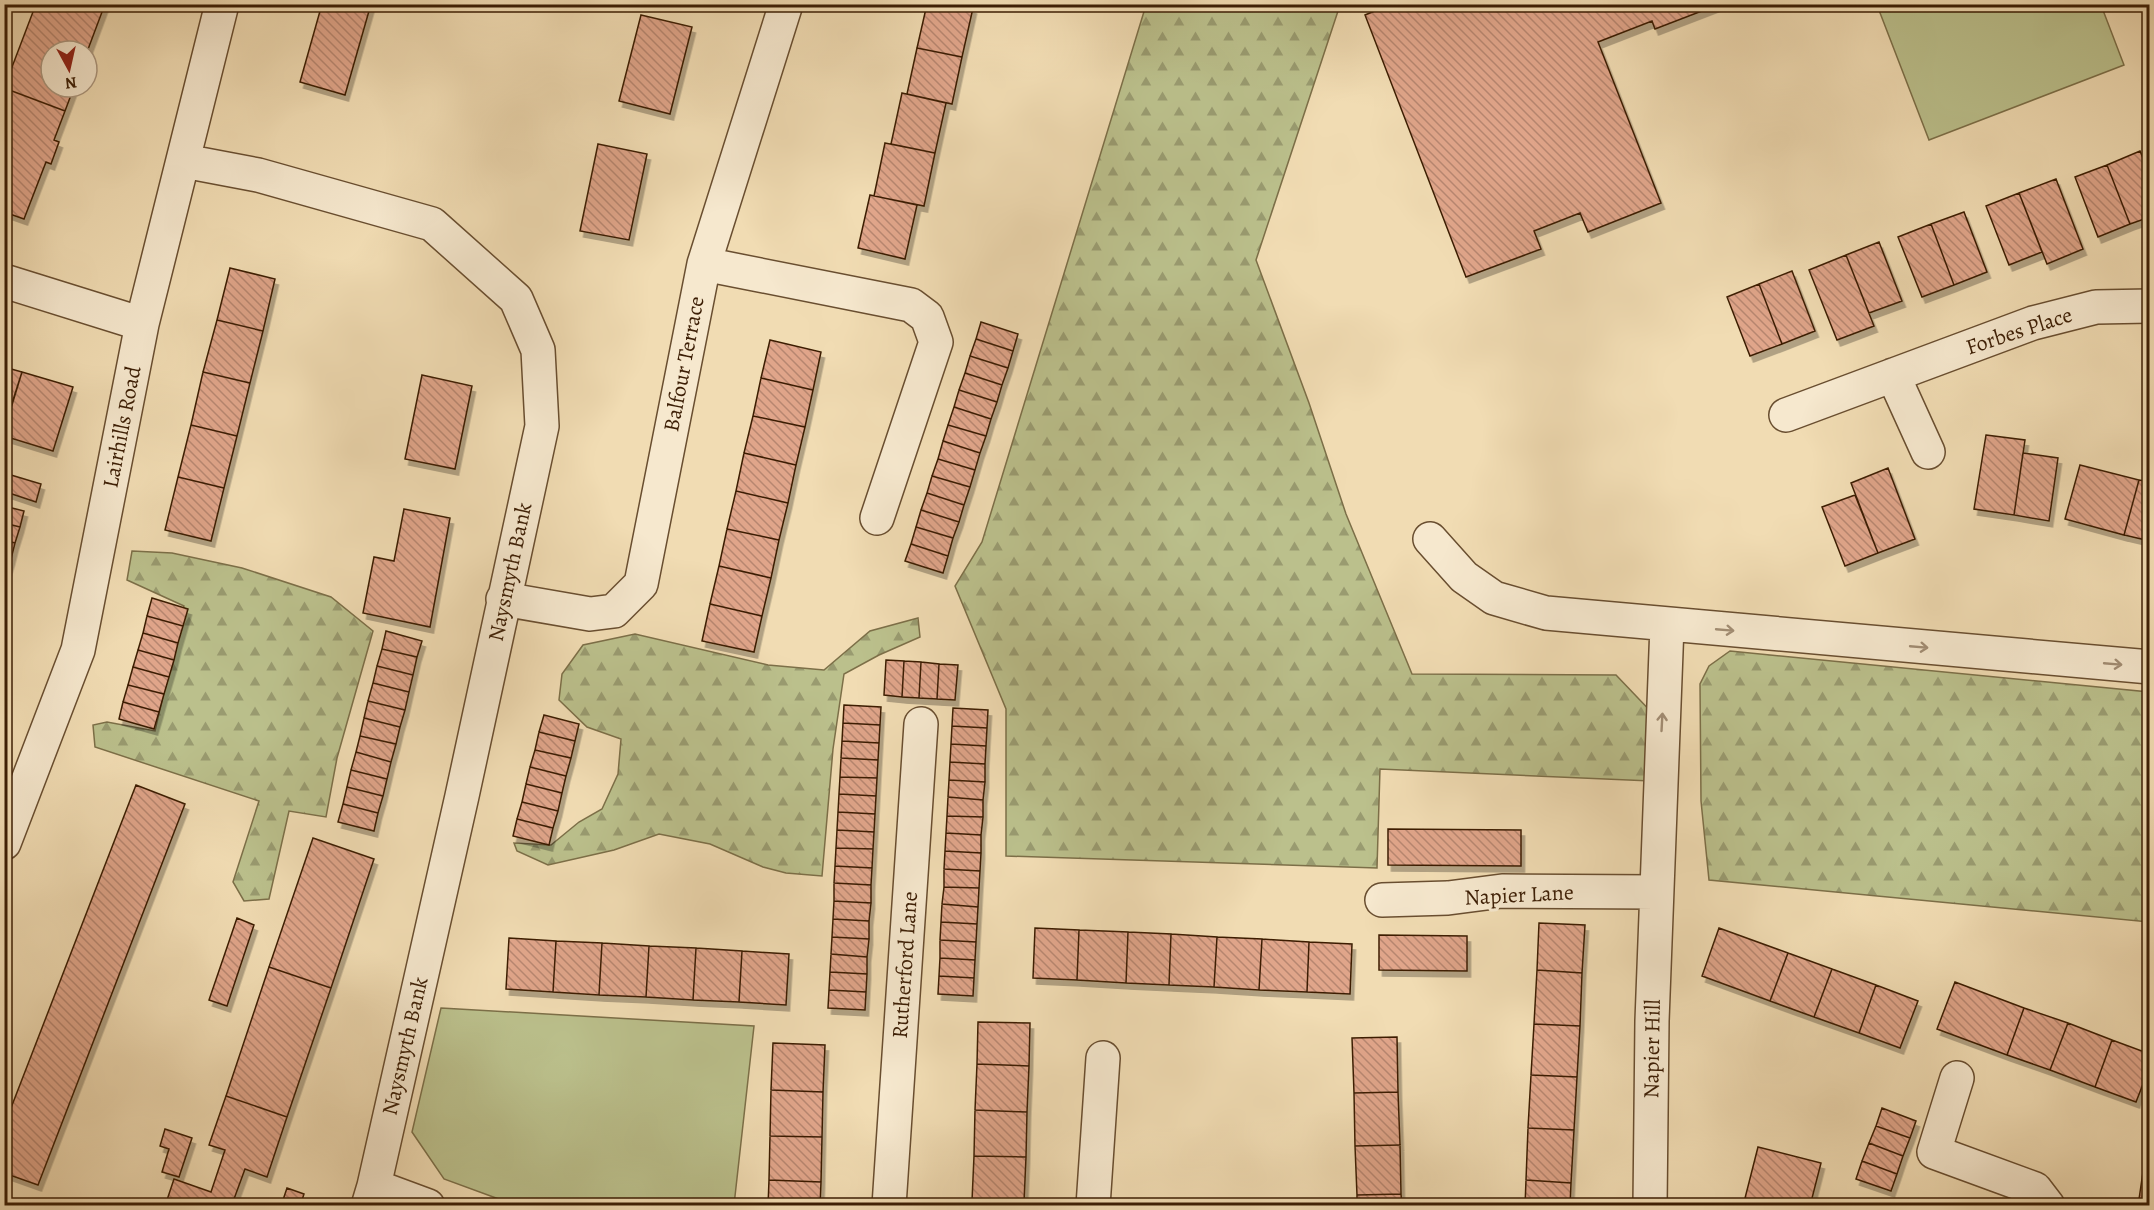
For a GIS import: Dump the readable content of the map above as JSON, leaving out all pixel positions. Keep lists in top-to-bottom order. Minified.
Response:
{"streets":{"street":["Forbes Place","Balfour Terrace","Lairhills Road","Naysmyth Bank","Napier Lane","Rutherford Lane","Napier Hill"]},"crossings":[["Balfour Terrace","Naysmyth Bank"],["Lairhills Road","Naysmyth Bank"],["Napier Lane","Napier Hill"]],"one_way":["Napier Hill"],"north":"bottom"}
